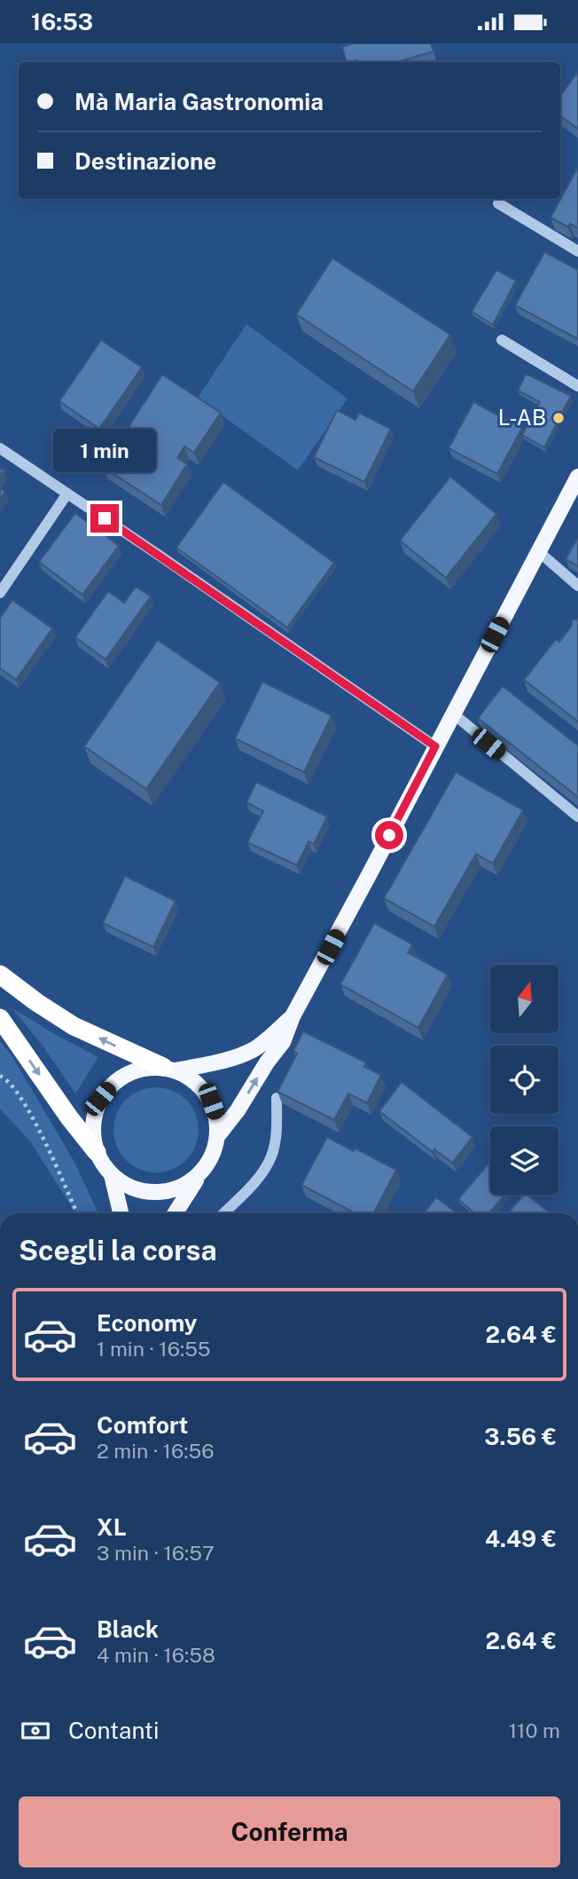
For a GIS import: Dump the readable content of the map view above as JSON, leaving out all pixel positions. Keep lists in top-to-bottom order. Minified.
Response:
{"places":["L-AB"],"north":"top","page":{"status":"16:53","banner":["Mà Maria Gastronomia","Destinazione"],"bubble":"1 min","heading":"Scegli la corsa","list":[{"name":"Economy","note":"1 min · 16:55","value":"2.64 €"},{"name":"Comfort","note":"2 min · 16:56","value":"3.56 €"},{"name":"XL","note":"3 min · 16:57","value":"4.49 €"},{"name":"Black","note":"4 min · 16:58","value":"2.64 €"}],"pay":["Contanti","110 m"],"buttons":"Conferma"}}
